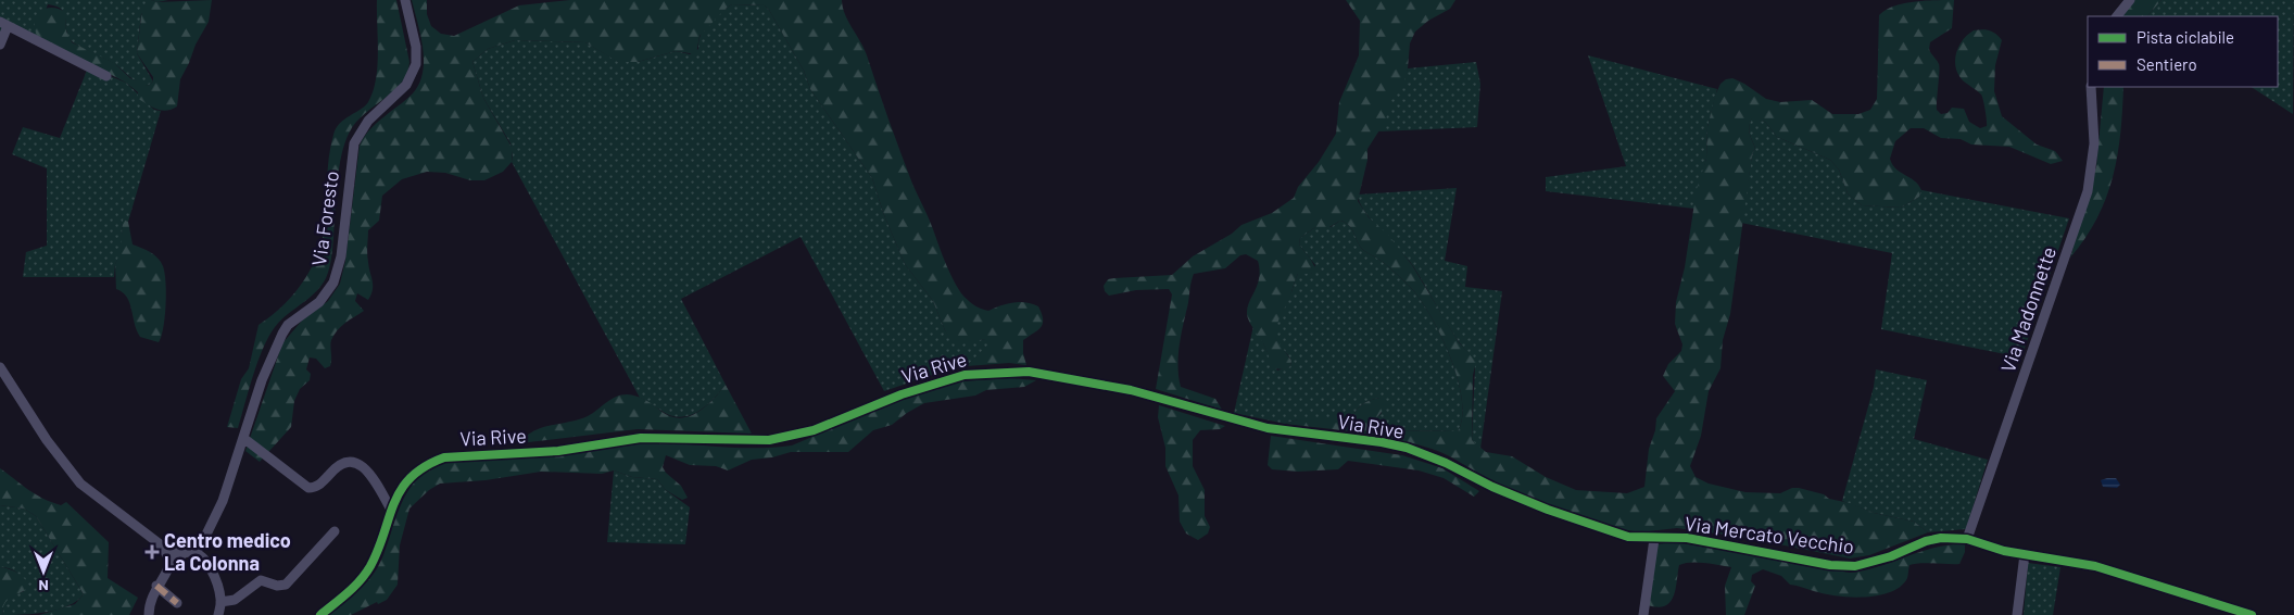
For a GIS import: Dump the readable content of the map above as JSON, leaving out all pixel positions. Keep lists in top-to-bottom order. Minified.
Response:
{"streets":{"street":["Via Foresto","Via Madonnette","Via Rive","Via Mercato Vecchio"]},"crossings":[["Via Madonnette","Via Mercato Vecchio"],["Via Rive","Via Mercato Vecchio"]],"places":{"health":["Centro medico La Colonna"]},"legend":["Pista ciclabile","Sentiero"],"north":"bottom"}
